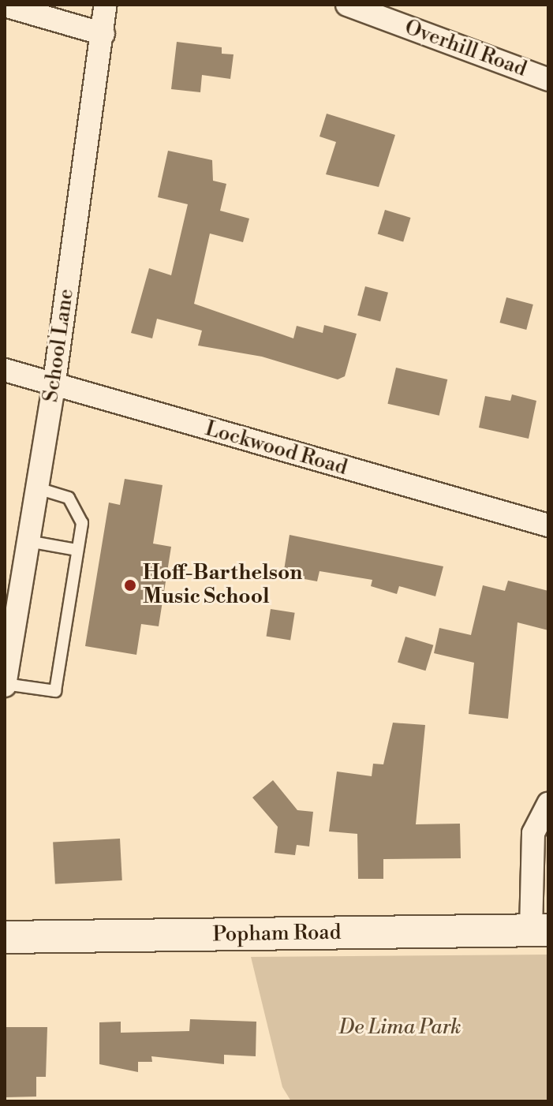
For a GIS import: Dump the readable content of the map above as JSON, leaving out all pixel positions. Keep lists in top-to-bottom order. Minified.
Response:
{"streets":{"main road":["Popham Road"],"street":["Overhill Road","School Lane","Lockwood Road"]},"crossings":[["School Lane","Lockwood Road"]],"parks":["De Lima Park"],"places":["Hoff-Barthelson Music School"]}
